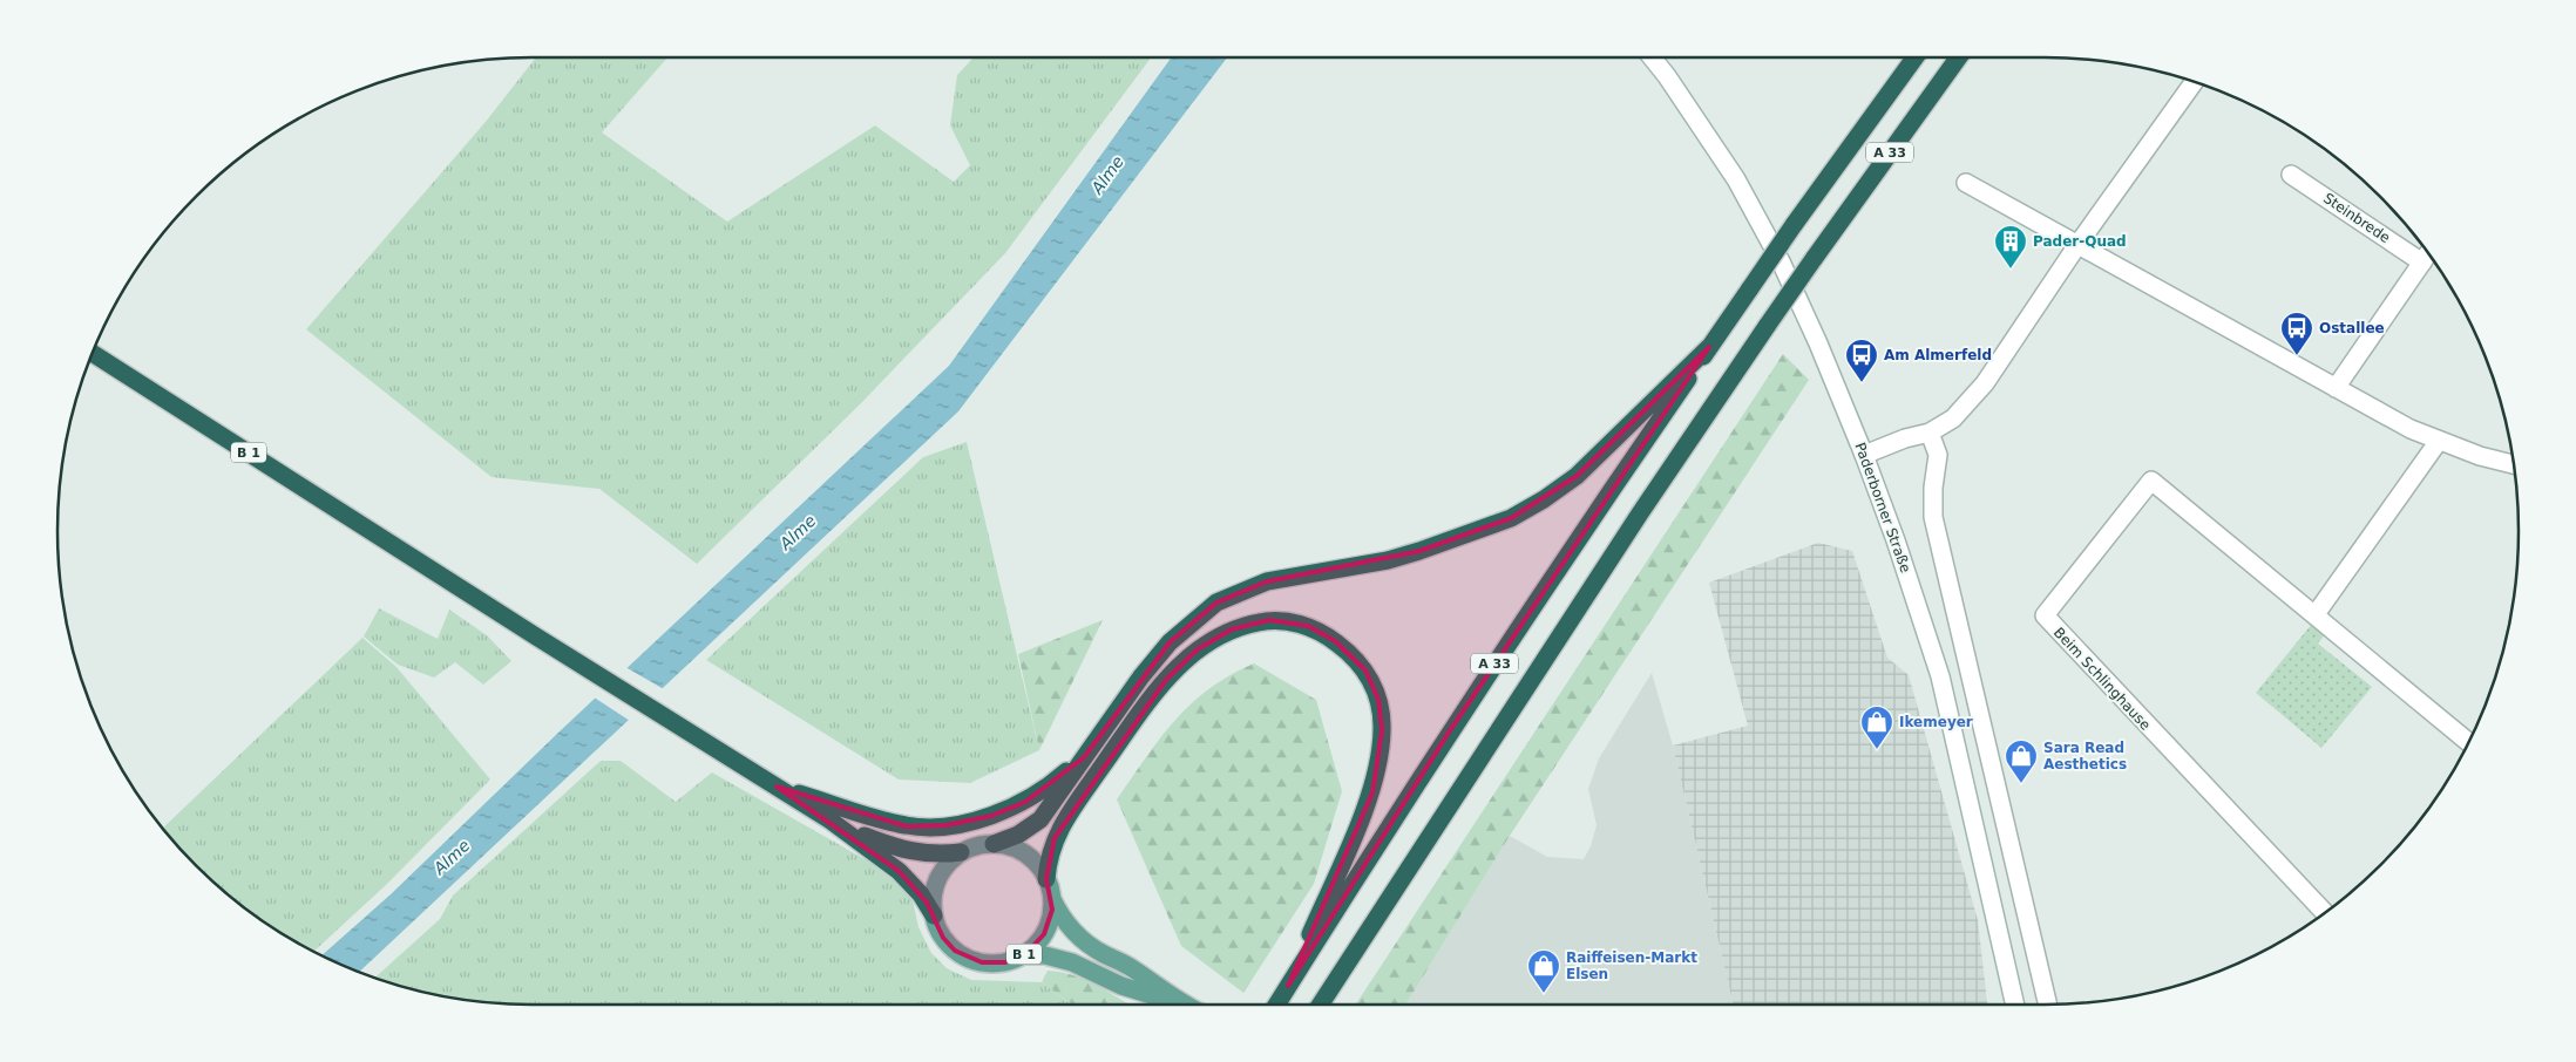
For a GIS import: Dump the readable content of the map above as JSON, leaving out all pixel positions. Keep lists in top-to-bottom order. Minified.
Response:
{"streets":{"highway":["A 33","B 1"],"street":["Steinbrede","Paderborner Straße","Beim Schlinghause"]},"water":["Alme"],"places":{"building":["Pader-Quad"],"bus stop":["Ostallee","Am Almerfeld"],"shop":["Ikemeyer","Sara Read Aesthetics","Raiffeisen-Markt Elsen"]}}
